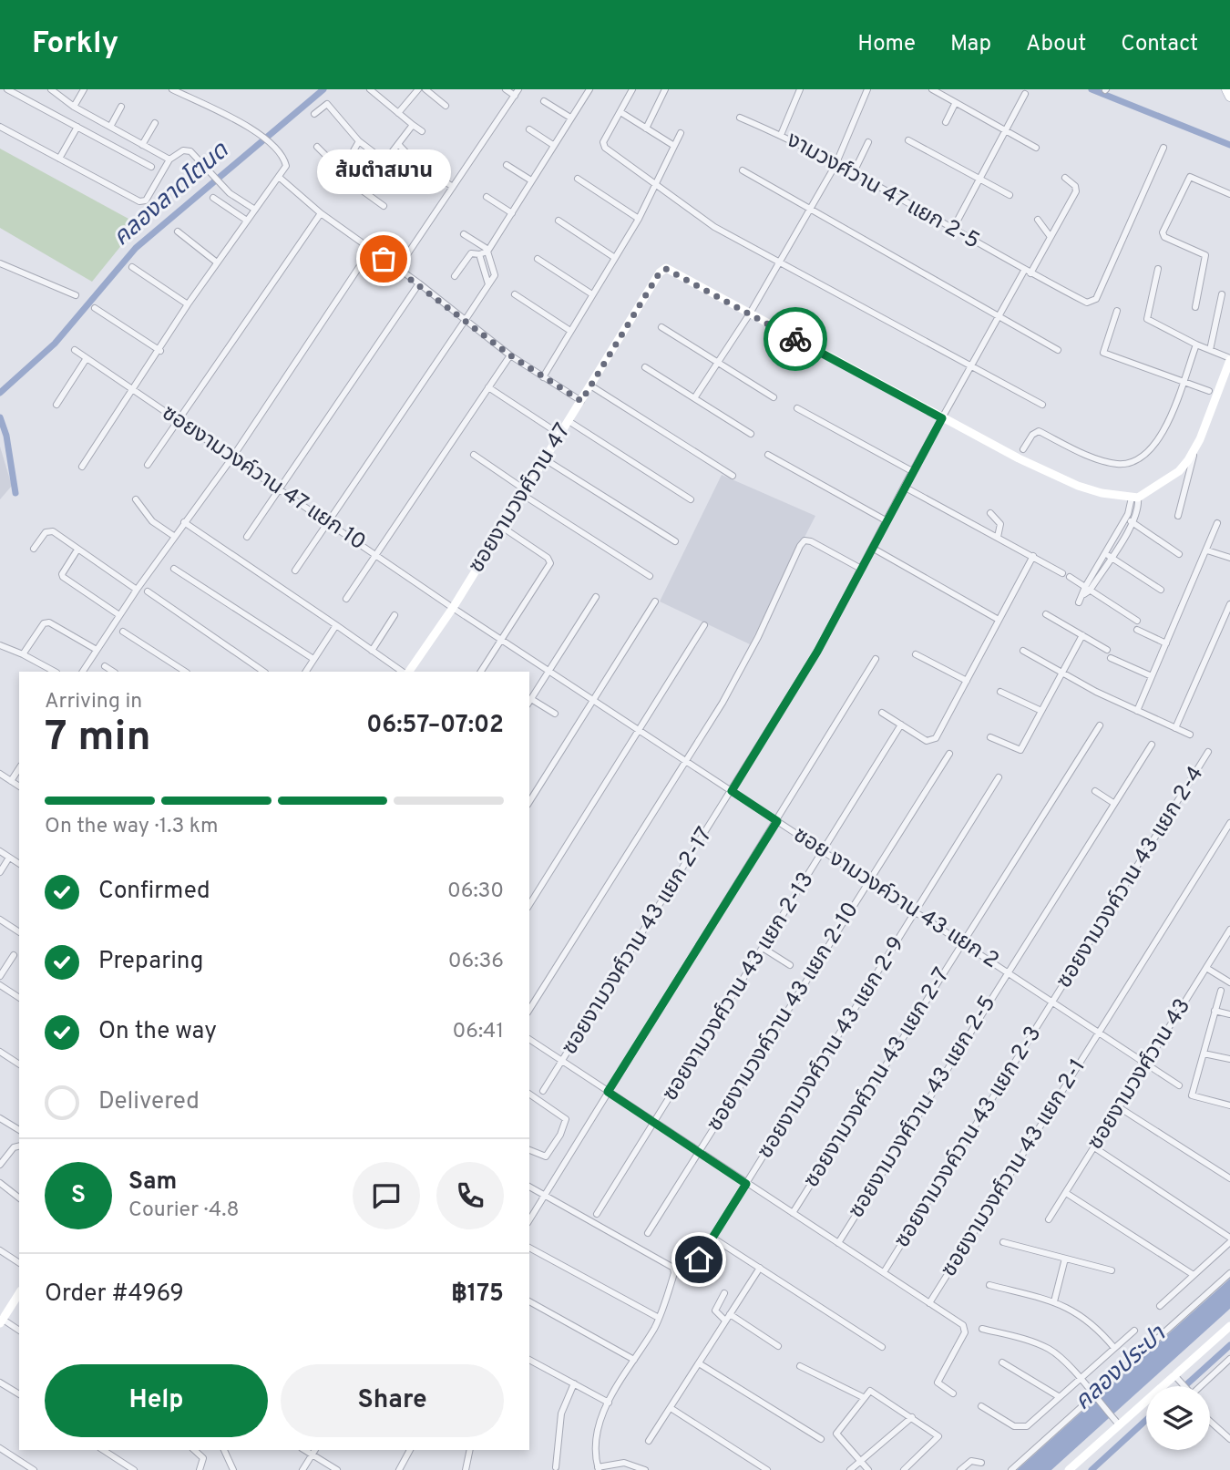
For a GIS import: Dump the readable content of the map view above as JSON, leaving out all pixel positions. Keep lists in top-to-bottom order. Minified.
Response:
{"streets":{"street":["งามวงศ์วาน 47 แยก 2-5","ซอยงามวงค์วาน 47 แยก 10","ซอยงามวงศ์วาน 47","ซอยงามวงค์วาน 43 แยก 2-4","ซอย งามวงค์วาน 43 แยก 2","ซอยงามวงศ์วาน 43 แยก 2-17","ซอยงามวงศ์วาน 43 แยก 2-13","ซอยงามวงค์วาน 43 แยก 2-10","ซอยงามวงศ์วาน 43 แยก 2-9","ซอยงามวงศ์วาน 43","ซอยงามวงศ์วาน 43 แยก 2-7","ซอยงามวงศ์วาน 43 แยก 2-5","ซอยงามวงค์วาน 43 แยก 2-3","ซอยงามวงศ์วาน 43 แยก 2-1"]},"crossings":[["งามวงศ์วาน 47 แยก 2-5","ซอยงามวงศ์วาน 43 แยก 2-17"],["ซอยงามวงค์วาน 47 แยก 10","ซอยงามวงศ์วาน 47"],["ซอยงามวงค์วาน 47 แยก 10","ซอย งามวงค์วาน 43 แยก 2"],["ซอยงามวงศ์วาน 47","ซอย งามวงค์วาน 43 แยก 2"],["ซอยงามวงศ์วาน 47","ซอยงามวงศ์วาน 43 แยก 2-17"],["ซอยงามวงค์วาน 43 แยก 2-4","ซอย งามวงค์วาน 43 แยก 2"],["ซอยงามวงค์วาน 43 แยก 2-4","ซอยงามวงค์วาน 43 แยก 2-3"],["ซอย งามวงค์วาน 43 แยก 2","ซอยงามวงศ์วาน 43 แยก 2-17"],["ซอย งามวงค์วาน 43 แยก 2","ซอยงามวงศ์วาน 43 แยก 2-13"],["ซอย งามวงค์วาน 43 แยก 2","ซอยงามวงค์วาน 43 แยก 2-10"],["ซอย งามวงค์วาน 43 แยก 2","ซอยงามวงศ์วาน 43 แยก 2-9"],["ซอย งามวงค์วาน 43 แยก 2","ซอยงามวงศ์วาน 43"],["ซอย งามวงค์วาน 43 แยก 2","ซอยงามวงศ์วาน 43 แยก 2-7"],["ซอย งามวงค์วาน 43 แยก 2","ซอยงามวงศ์วาน 43 แยก 2-5"],["ซอย งามวงค์วาน 43 แยก 2","ซอยงามวงค์วาน 43 แยก 2-3"],["ซอย งามวงค์วาน 43 แยก 2","ซอยงามวงศ์วาน 43 แยก 2-1"]],"water":["คลองลาดโตนด","คลองประปา"],"places":["ส้มตำสมาน"],"page":{"header":"Forkly","nav":["Home","Map","About","Contact"],"bubble":"ส้มตำสมาน","heading":["7 min","Arriving in","06:57–07:02"],"panel":["Sam","Courier · 4.8","Order #4969","฿175"],"bar":"On the way · 1.3 km","list":[["Confirmed","06:30"],["Preparing","06:36"],["On the way","06:41"],"Delivered"],"round":"S","buttons":["Help","Share"]}}
